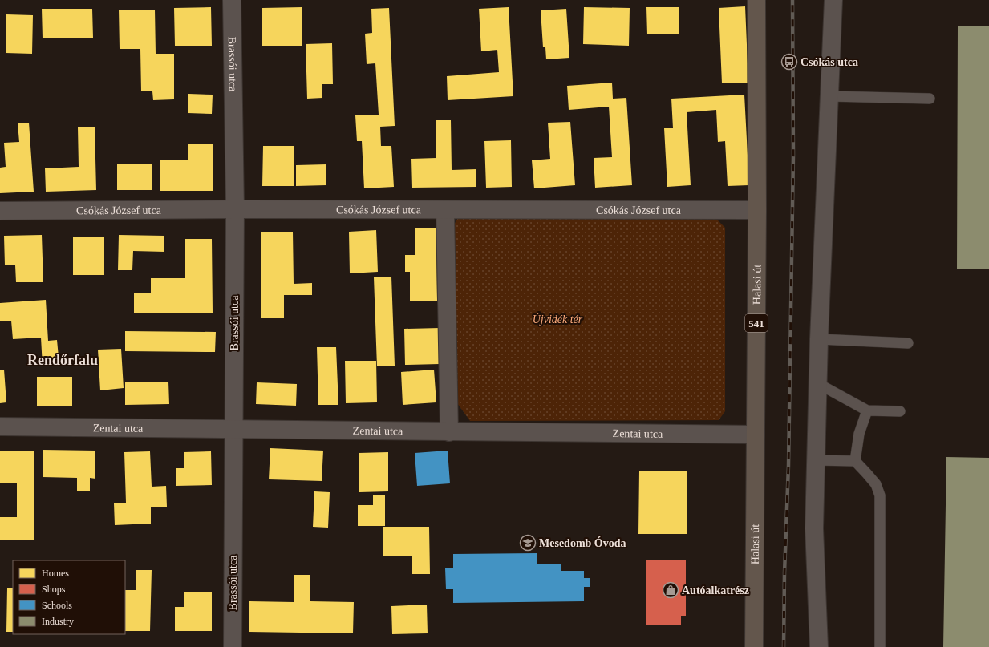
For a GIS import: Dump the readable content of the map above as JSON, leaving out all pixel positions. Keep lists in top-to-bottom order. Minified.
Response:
{"streets":{"main road":["Halasi út","541"],"street":["Brassói utca","Csókás József utca","Zentai utca"]},"crossings":[["Brassói utca","Csókás József utca"],["Brassói utca","Zentai utca"],["Csókás József utca","Halasi út"],["Halasi út","Zentai utca"]],"districts":["Rendőrfalu"],"parks":["Újvidék tér"],"places":{"bus stop":["Csókás utca"],"school or university":["Mesedomb Óvoda"],"shop":["Autóalkatrész"]},"legend":["Homes","Shops","Schools","Industry"]}
